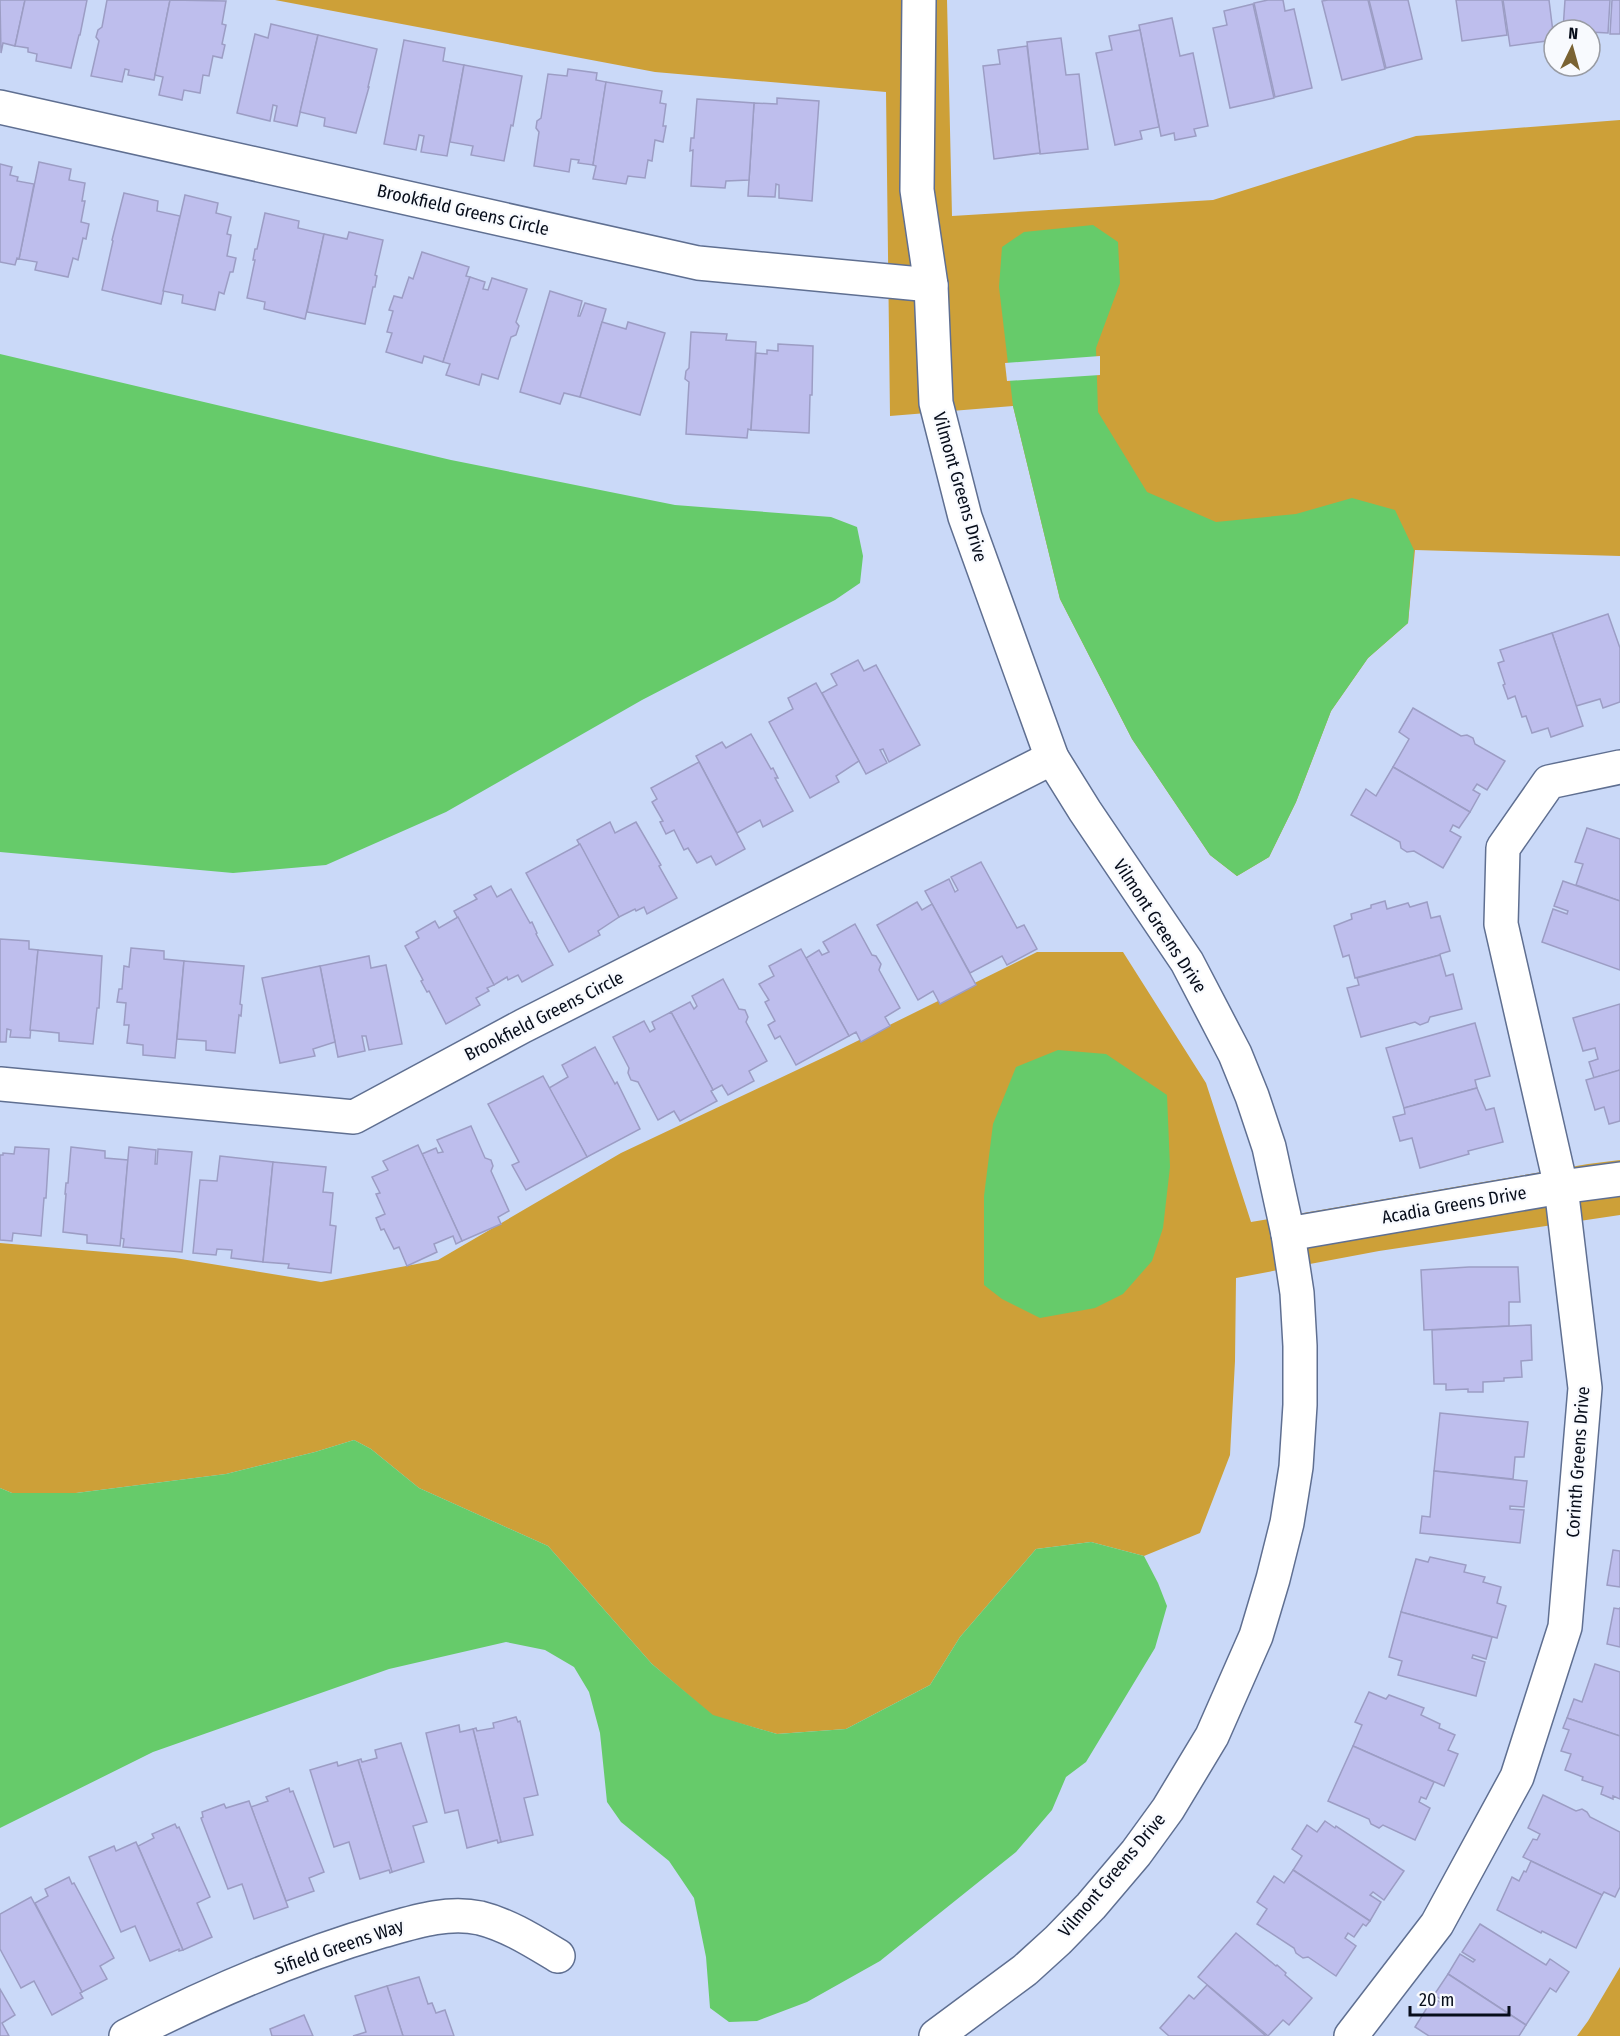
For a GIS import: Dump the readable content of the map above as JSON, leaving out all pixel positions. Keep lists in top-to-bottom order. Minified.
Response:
{"streets":{"street":["Brookfield Greens Circle","Vilmont Greens Drive","Acadia Greens Drive","Corinth Greens Drive","Sifield Greens Way"]},"crossings":[["Brookfield Greens Circle","Vilmont Greens Drive"],["Vilmont Greens Drive","Acadia Greens Drive"],["Acadia Greens Drive","Corinth Greens Drive"]],"scale_bar":"20 m","north":"top"}
